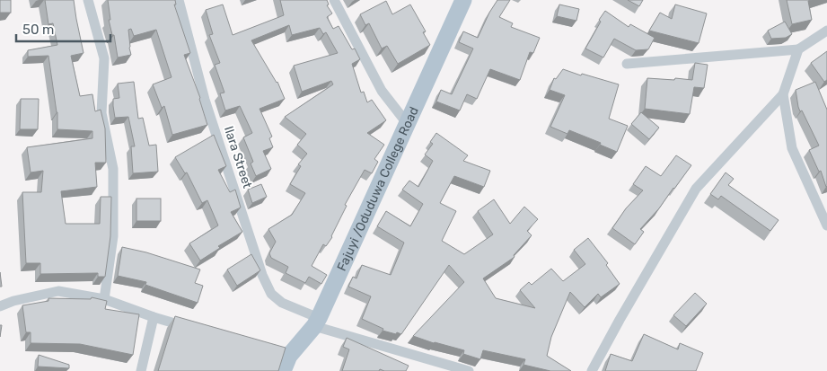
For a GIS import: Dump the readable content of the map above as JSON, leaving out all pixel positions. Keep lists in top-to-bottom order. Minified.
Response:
{"streets":{"main road":["Fajuyi /Oduduwa College Road"],"street":["Ilara Street"]},"crossings":[["Ilara Street","Fajuyi /Oduduwa College Road"]],"scale_bar":"50 m"}
